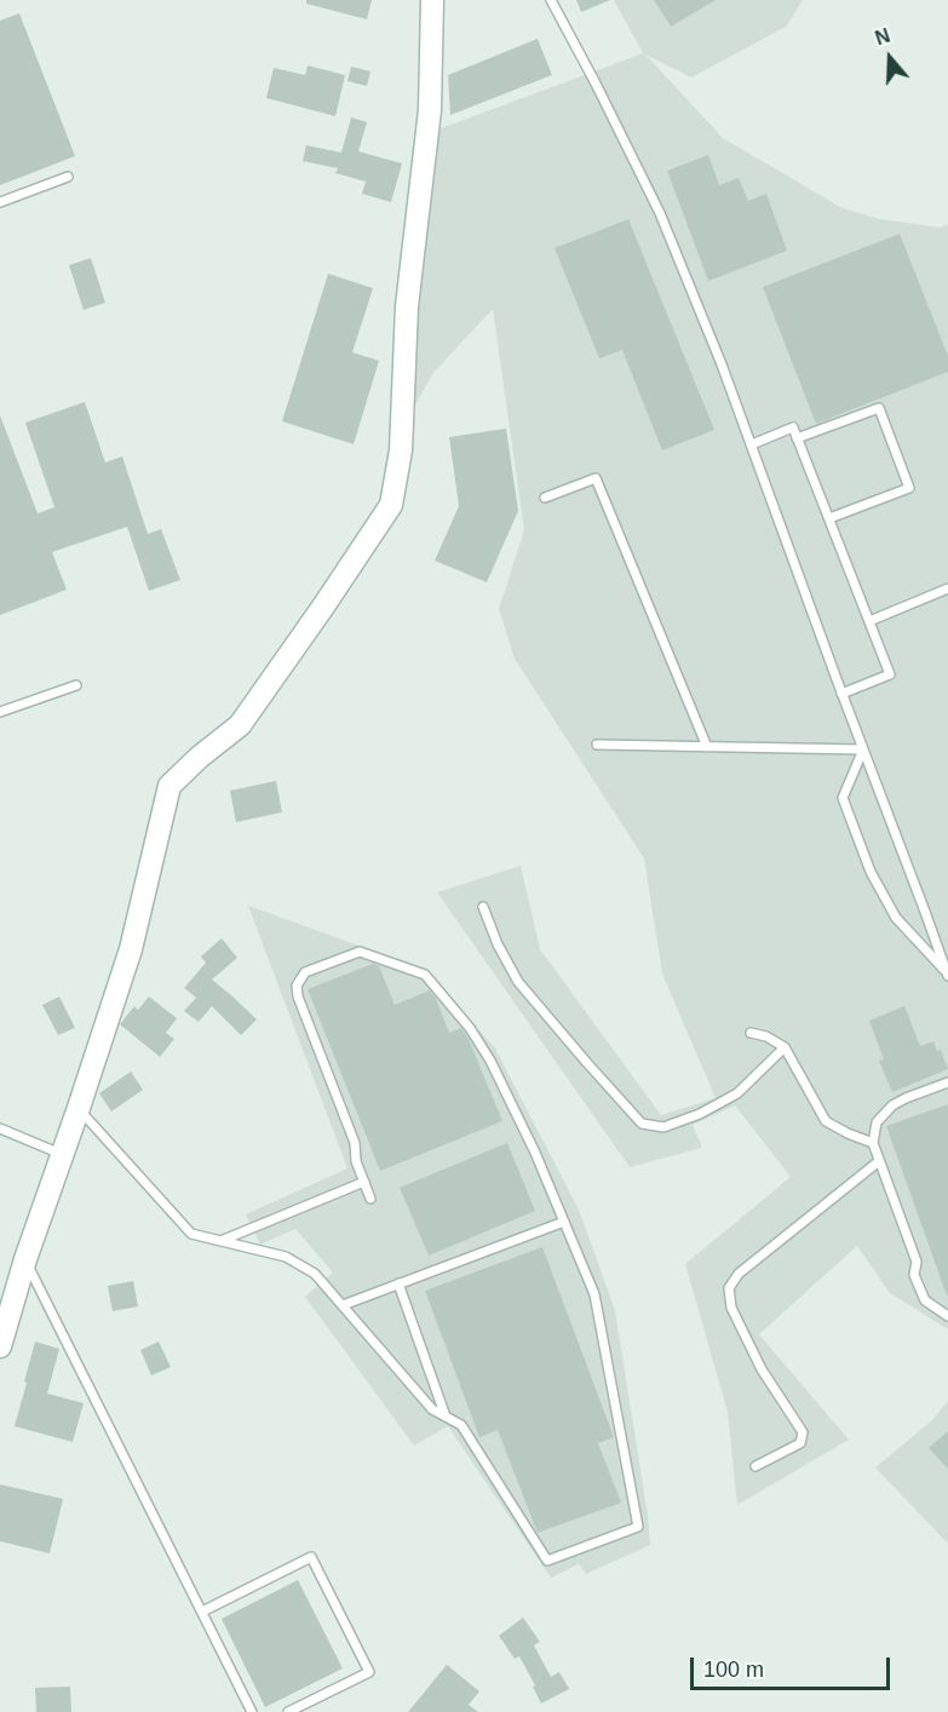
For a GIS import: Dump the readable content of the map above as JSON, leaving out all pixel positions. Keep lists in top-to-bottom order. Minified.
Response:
{"scale_bar":"100 m","north":"top"}
